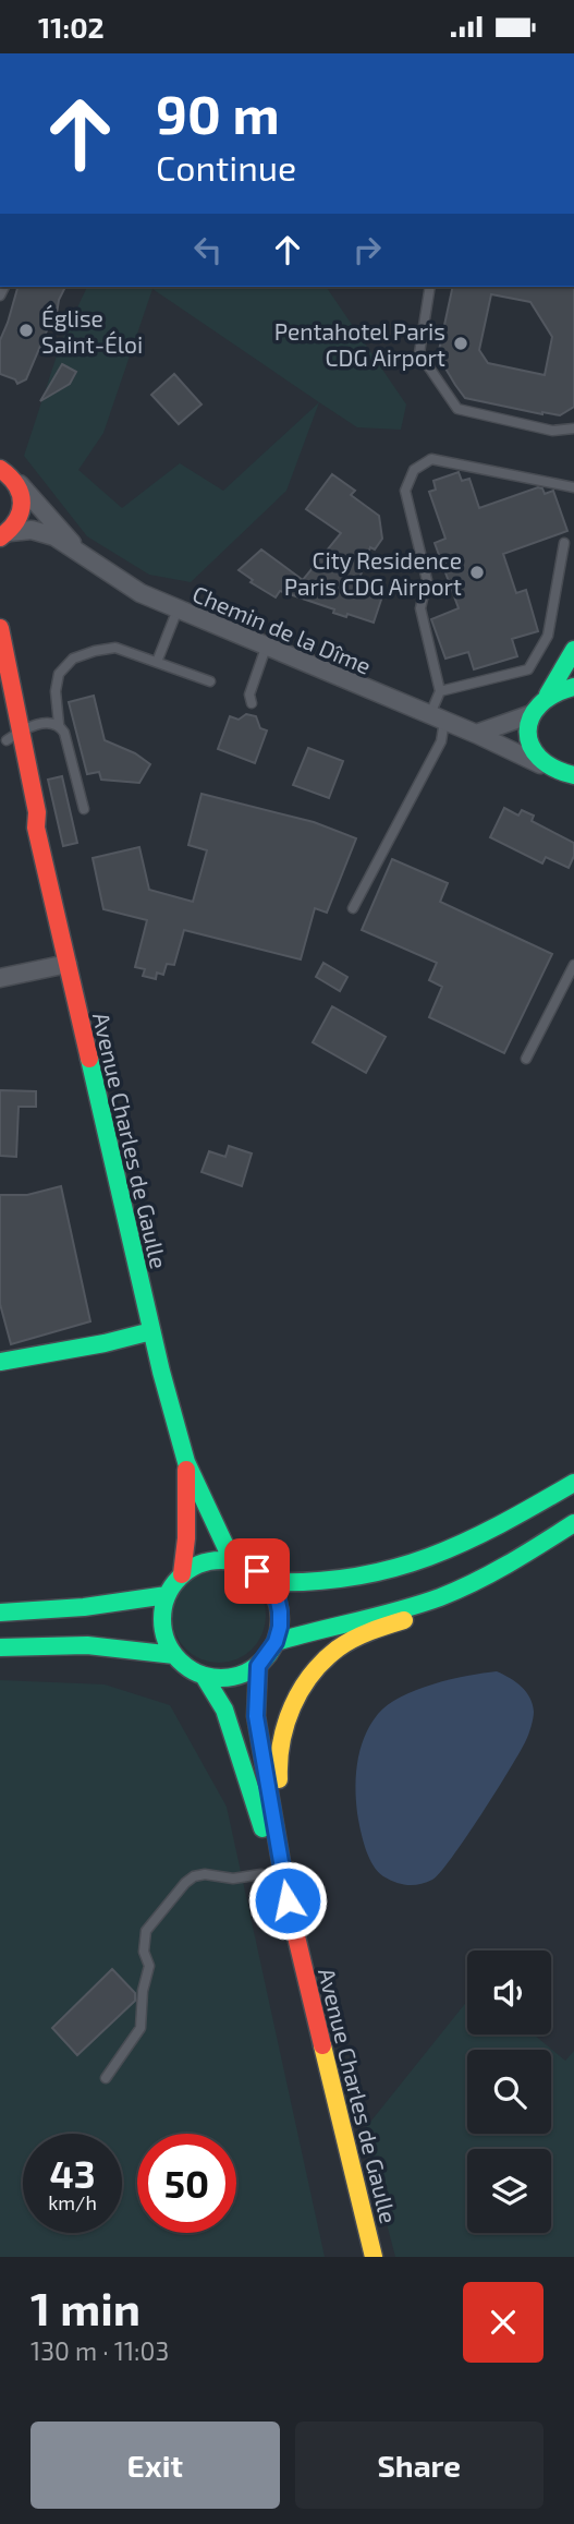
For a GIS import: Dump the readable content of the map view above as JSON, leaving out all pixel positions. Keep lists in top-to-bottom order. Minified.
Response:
{"streets":{"main road":["Avenue Charles de Gaulle"],"street":["Chemin de la Dîme"]},"places":["Église Saint-Éloi","Pentahotel Paris CDG Airport","City Residence Paris CDG Airport"],"page":{"status":"11:02","turn":["90 m","Continue"],"speed":"43 km/h","limit":"50","heading":["1 min","130 m · 11:03"],"buttons":["Exit","Share"]}}
